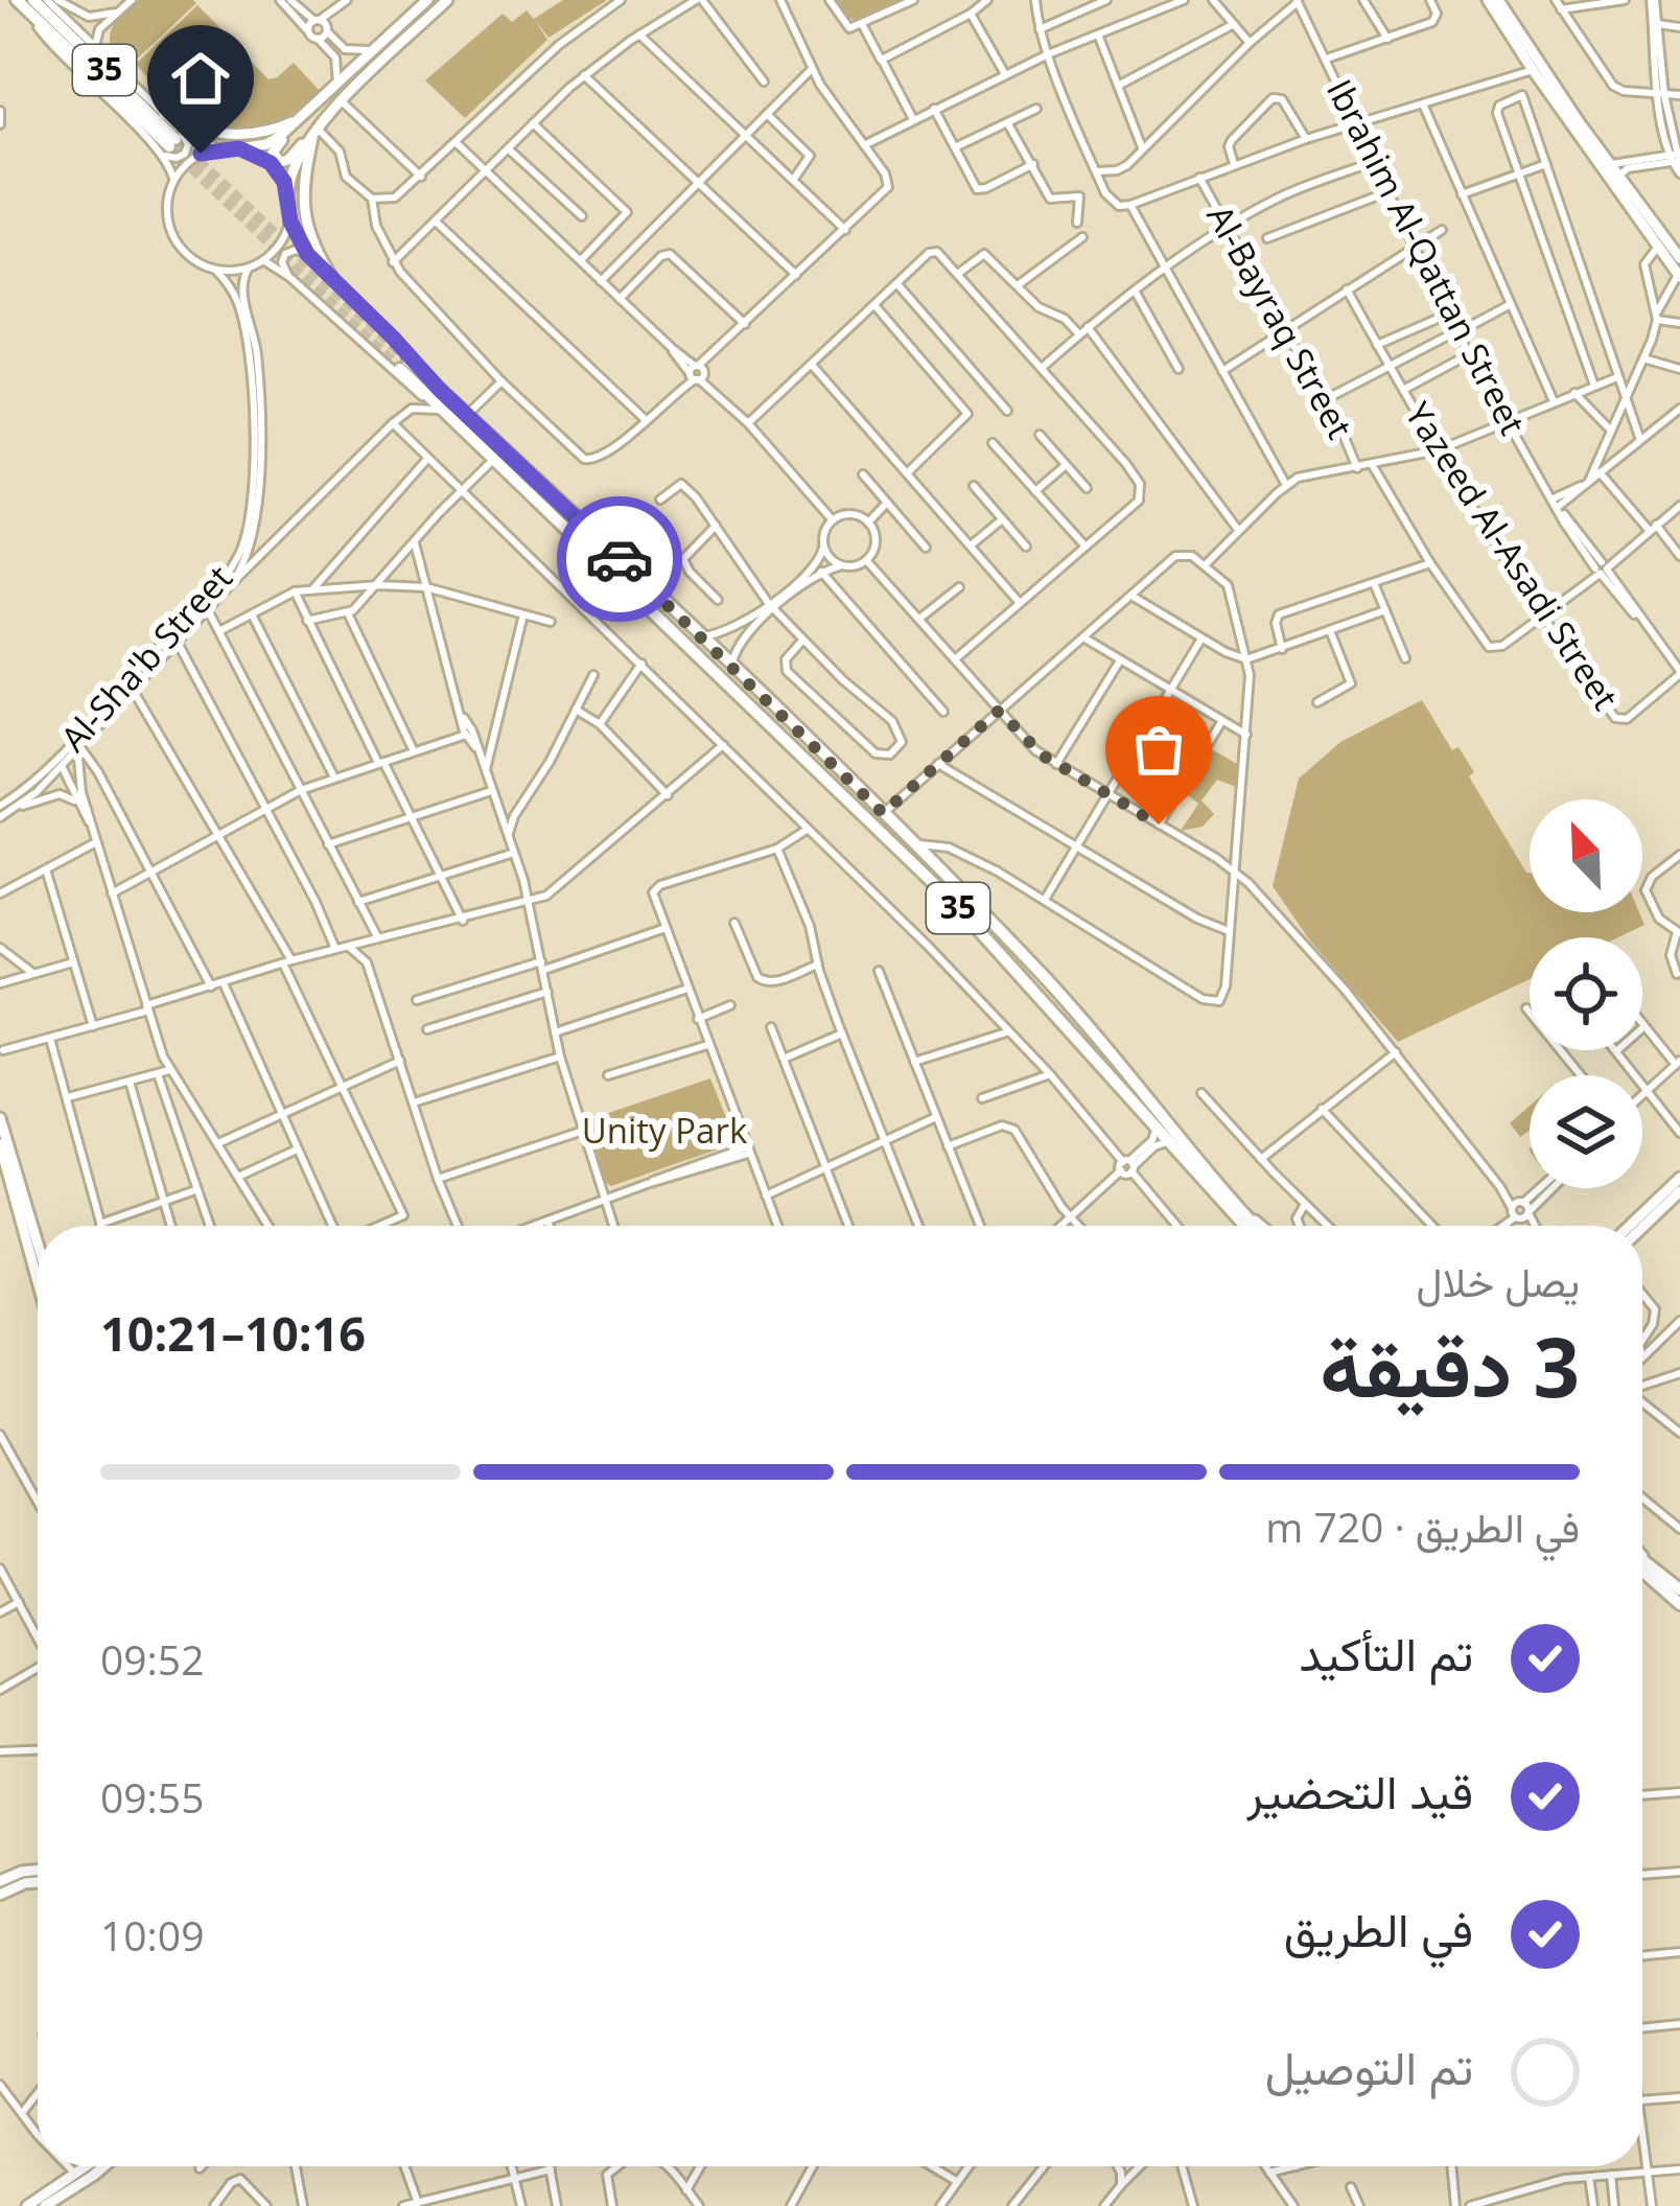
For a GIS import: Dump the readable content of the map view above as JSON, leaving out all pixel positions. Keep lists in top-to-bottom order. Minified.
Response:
{"streets":{"highway":["35"],"street":["Ibrahim Al-Qattan Street","Al-Bayraq Street","Yazeed Al-Asadi Street","Al-Sha'b Street"]},"crossings":[["Ibrahim Al-Qattan Street","Yazeed Al-Asadi Street"]],"parks":["Unity Park"],"north":"top left","page":{"heading":["3 دقيقة","يصل خلال","10:16–10:21"],"bar":"في الطريق · 720 m","list":[["تم التأكيد","09:52"],["قيد التحضير","09:55"],["في الطريق","10:09"],"تم التوصيل"]}}
